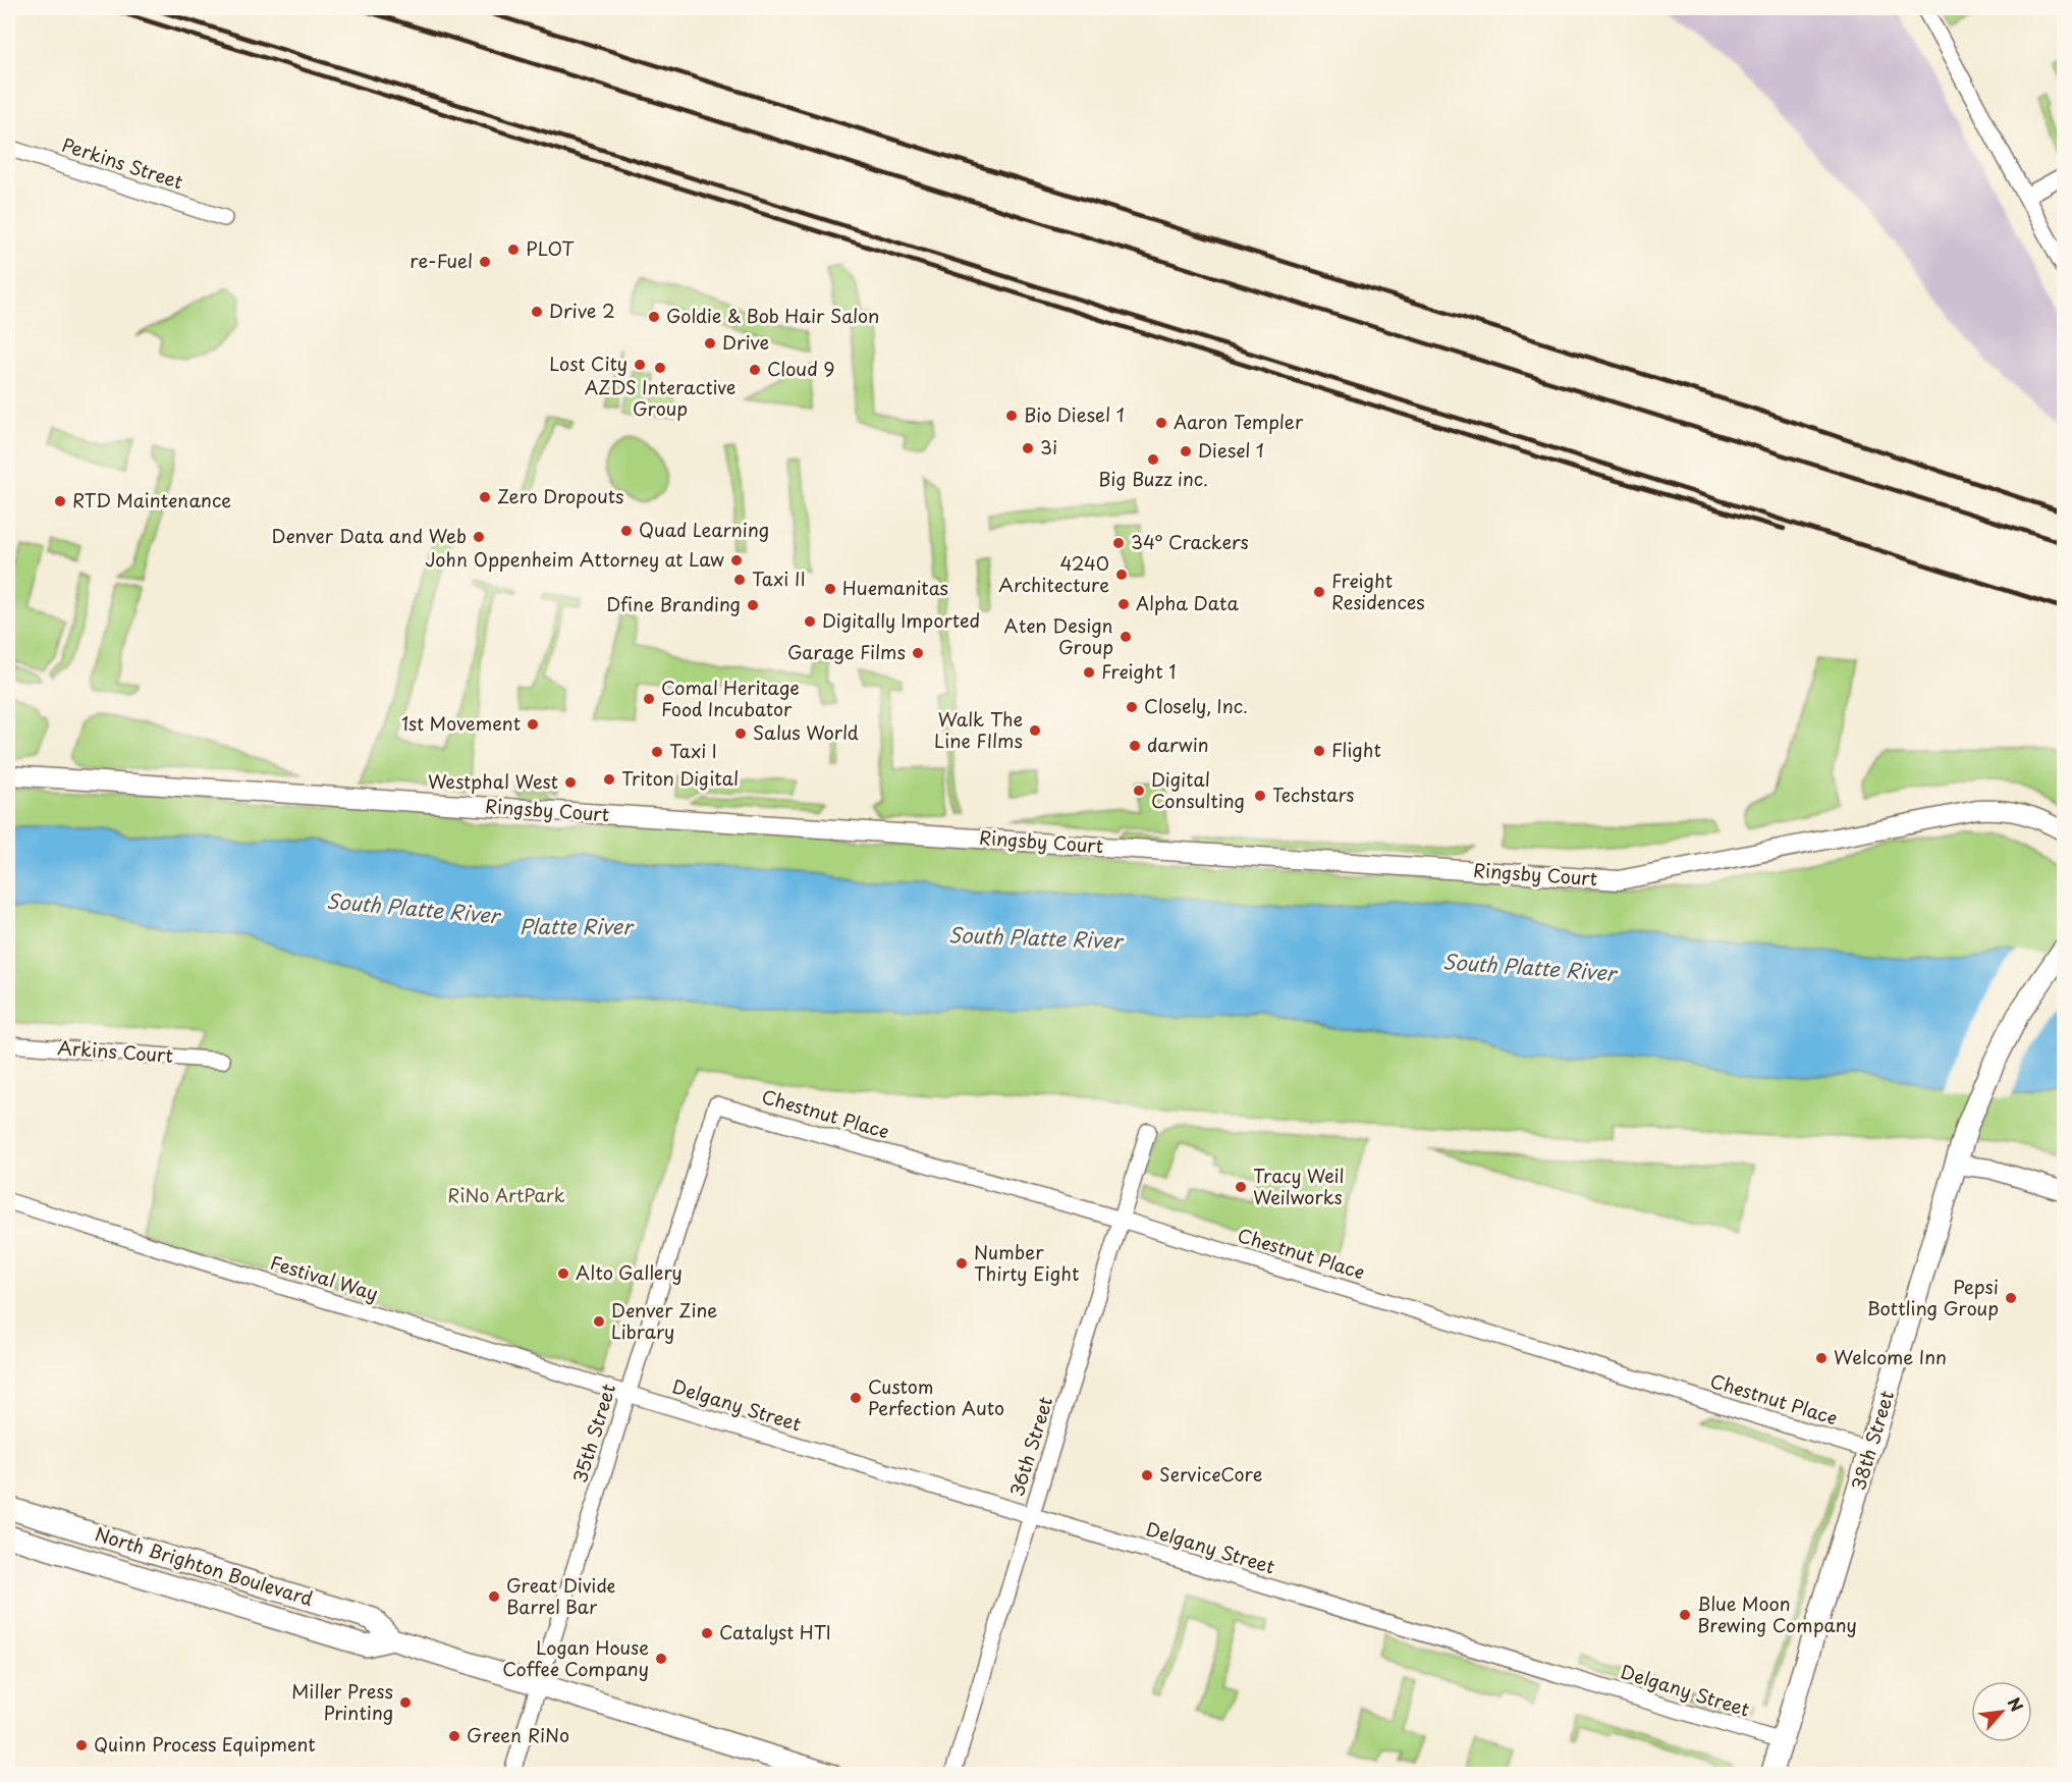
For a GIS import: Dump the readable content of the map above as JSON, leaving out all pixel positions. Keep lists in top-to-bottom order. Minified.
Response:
{"streets":{"main road":["38th Street","North Brighton Boulevard"],"street":["Perkins Street","Ringsby Court","Arkins Court","Chestnut Place","Festival Way","Delgany Street","35th Street","36th Street"]},"crossings":[["Chestnut Place","35th Street"],["Chestnut Place","38th Street"],["Chestnut Place","36th Street"],["Festival Way","Delgany Street"],["Festival Way","35th Street"],["Delgany Street","35th Street"],["Delgany Street","38th Street"],["Delgany Street","36th Street"],["35th Street","North Brighton Boulevard"]],"water":["South Platte River","Platte River"],"parks":["RiNo ArtPark"],"places":["PLOT","re-Fuel","Drive 2","Goldie & Bob Hair Salon","Drive","Lost City","AZDS Interactive Group","Cloud 9","Bio Diesel 1","Aaron Templer","3i","Diesel 1","Big Buzz inc.","Zero Dropouts","RTD Maintenance","Quad Learning","Denver Data and Web","34° Crackers","John Oppenheim Attorney at Law","4240 Architecture","Taxi II","Huemanitas","Freight Residences","Alpha Data","Dfine Branding","Digitally Imported","Aten Design Group","Garage Films","Freight 1","Comal Heritage Food Incubator","Closely, Inc.","1st Movement","Walk The Line FIlms","Salus World","darwin","Flight","Taxi I","Triton Digital","Westphal West","Digital Consulting","Techstars","Tracy Weil Weilworks","Number Thirty Eight","Alto Gallery","Pepsi Bottling Group","Denver Zine Library","Welcome Inn","Custom Perfection Auto","ServiceCore","Great Divide Barrel Bar","Blue Moon Brewing Company","Catalyst HTI","Logan House Coffee Company","Miller Press Printing","Green RiNo","Quinn Process Equipment"],"north":"top right"}
